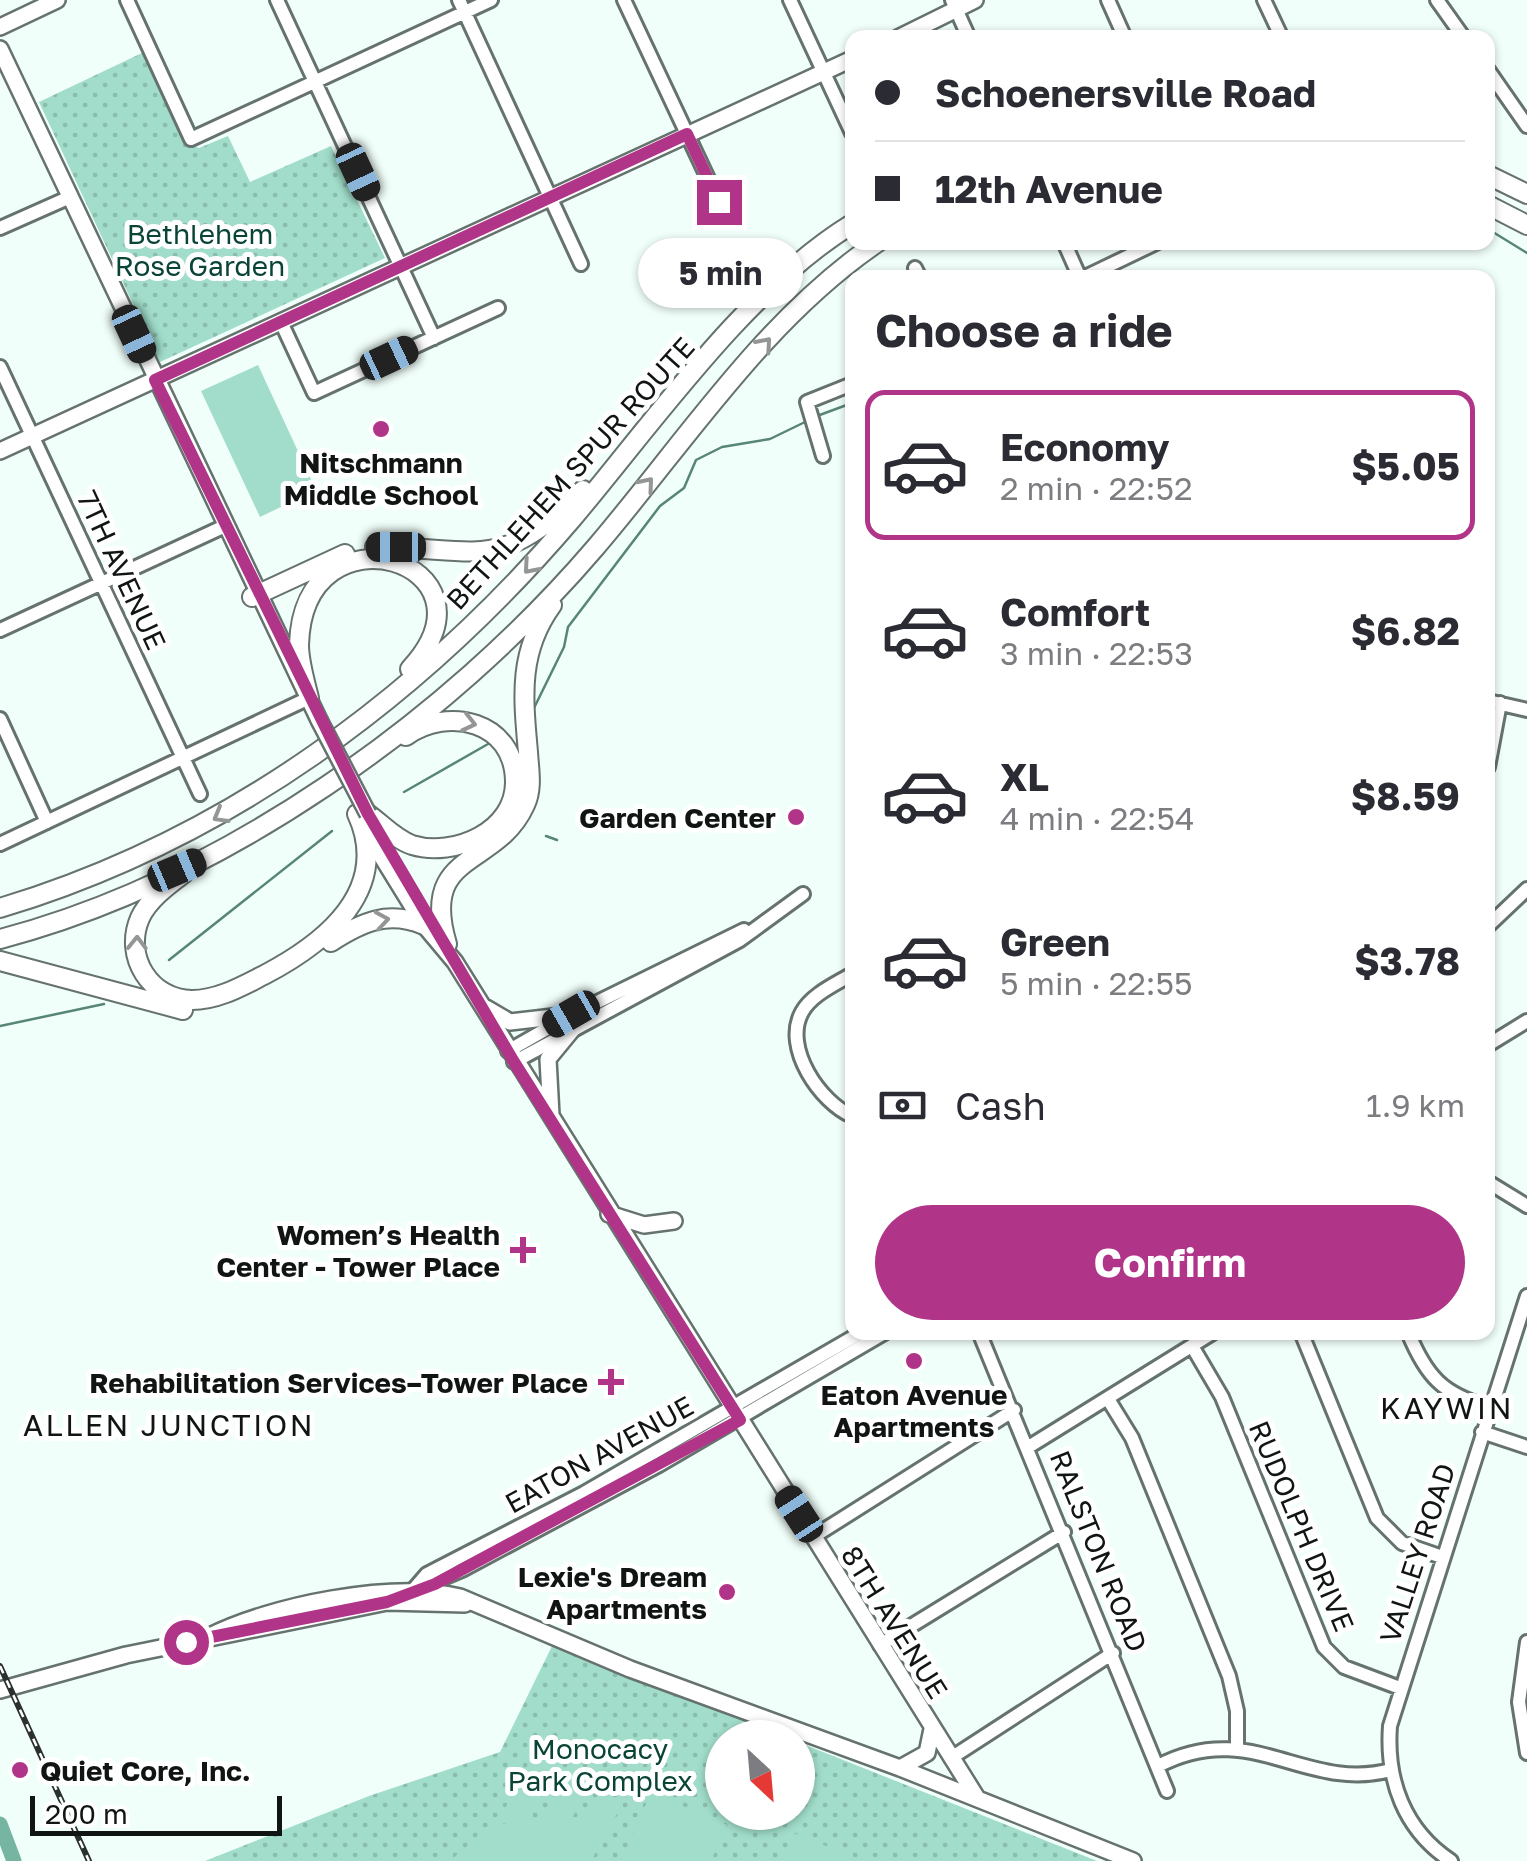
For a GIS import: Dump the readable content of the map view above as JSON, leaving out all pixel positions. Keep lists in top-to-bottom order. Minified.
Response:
{"streets":{"highway":["BETHLEHEM SPUR ROUTE"],"main road":["8TH AVENUE"],"street":["7TH AVENUE","EATON AVENUE","RUDOLPH DRIVE","RALSTON ROAD","VALLEY ROAD"]},"crossings":[["EATON AVENUE","8TH AVENUE"],["RUDOLPH DRIVE","VALLEY ROAD"]],"districts":["KAYWIN","ALLEN JUNCTION"],"parks":["Bethlehem Rose Garden","Monocacy Park Complex"],"places":{"other":["Nitschmann Middle School","Garden Center","Eaton Avenue Apartments","Lexie's Dream Apartments","Quiet Core, Inc."],"health":["Women’s Health Center - Tower Place","Rehabilitation Services–Tower Place"]},"scale_bar":"200 m","north":"bottom right","page":{"banner":["Schoenersville Road","12th Avenue"],"bubble":"5 min","heading":"Choose a ride","list":[{"name":"Economy","note":"2 min · 22:52","value":"$5.05"},{"name":"Comfort","note":"3 min · 22:53","value":"$6.82"},{"name":"XL","note":"4 min · 22:54","value":"$8.59"},{"name":"Green","note":"5 min · 22:55","value":"$3.78"}],"pay":["Cash","1.9 km"],"buttons":"Confirm","scale":"200 m"}}
